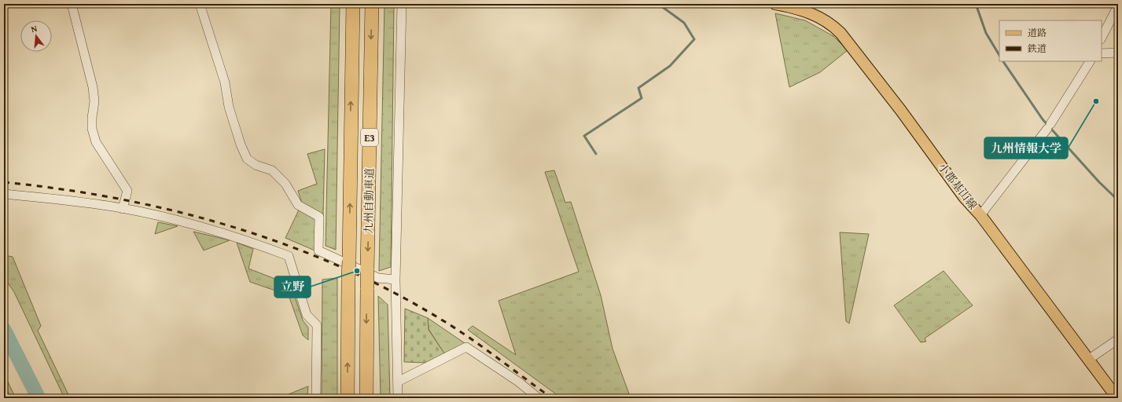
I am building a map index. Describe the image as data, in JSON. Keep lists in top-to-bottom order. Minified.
{"streets":{"highway":["E3","九州自動車道"],"main road":["小郡基山線"]},"places":["九州情報大学","立野"],"legend":["道路","鉄道"],"north":"top"}
